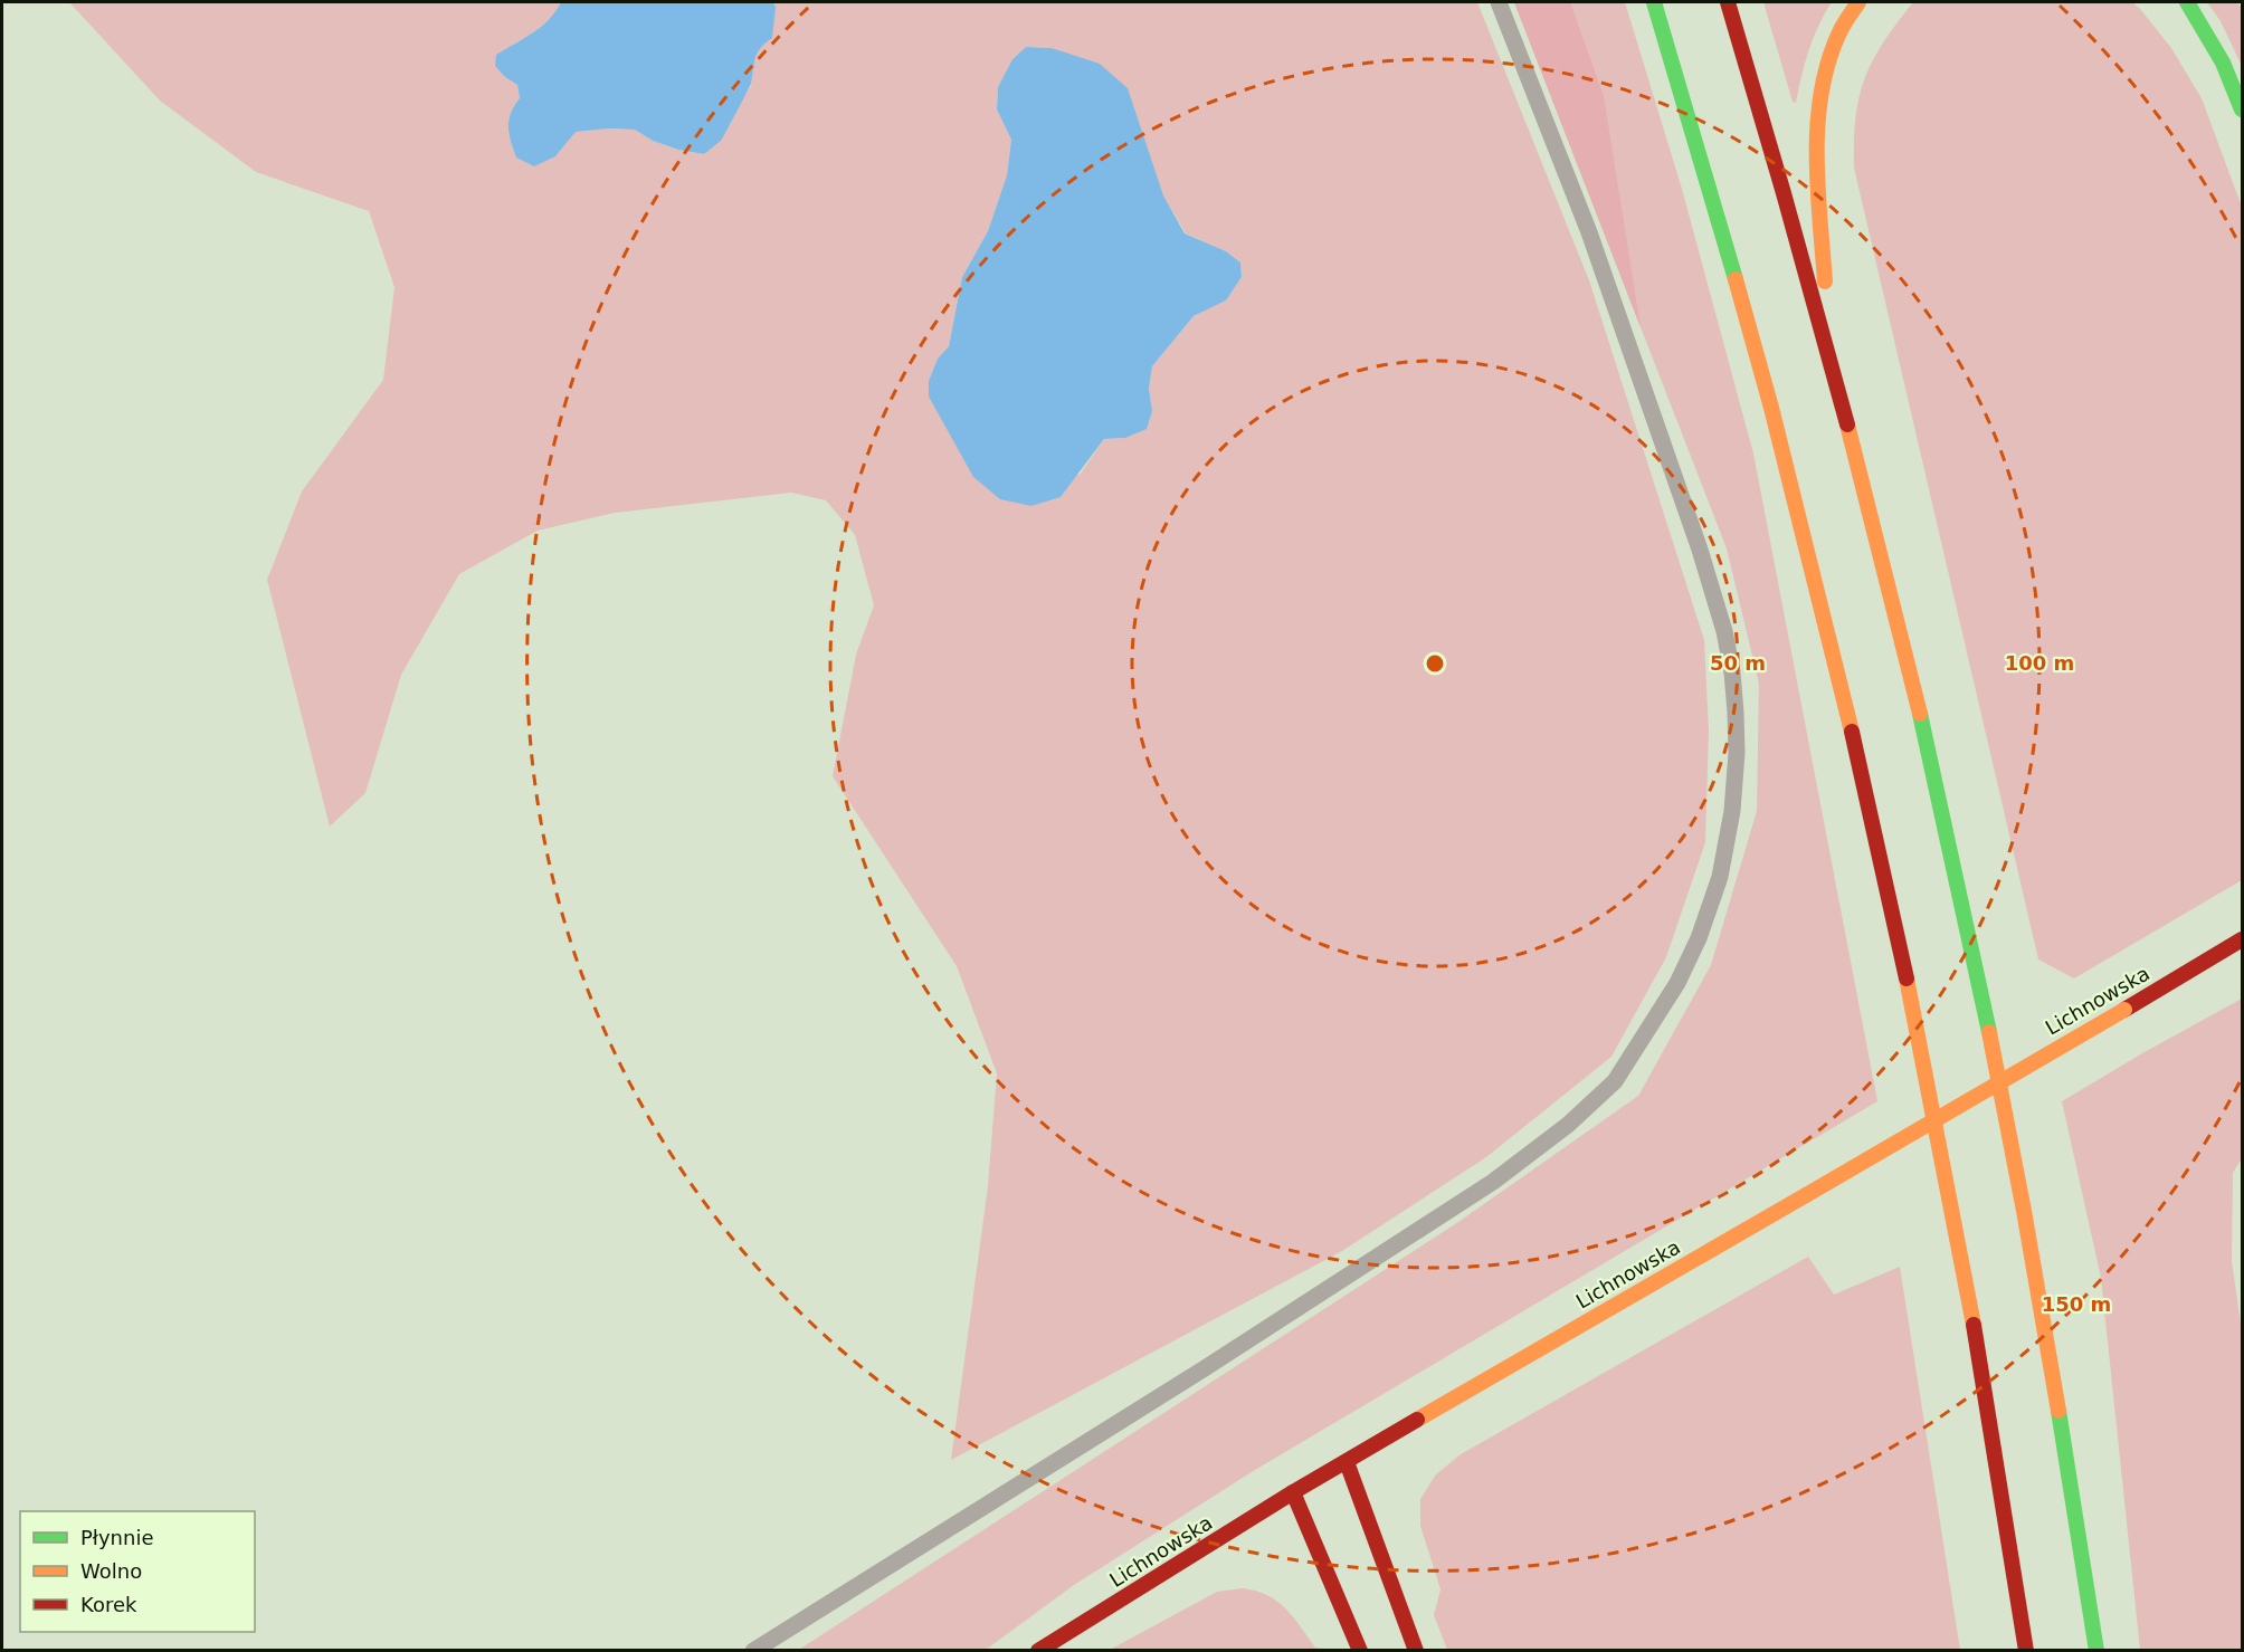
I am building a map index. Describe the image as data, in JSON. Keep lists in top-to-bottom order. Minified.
{"streets":{"main road":["Lichnowska"]},"legend":["Płynnie","Wolno","Korek"],"rings":["50 m","100 m","150 m"]}
